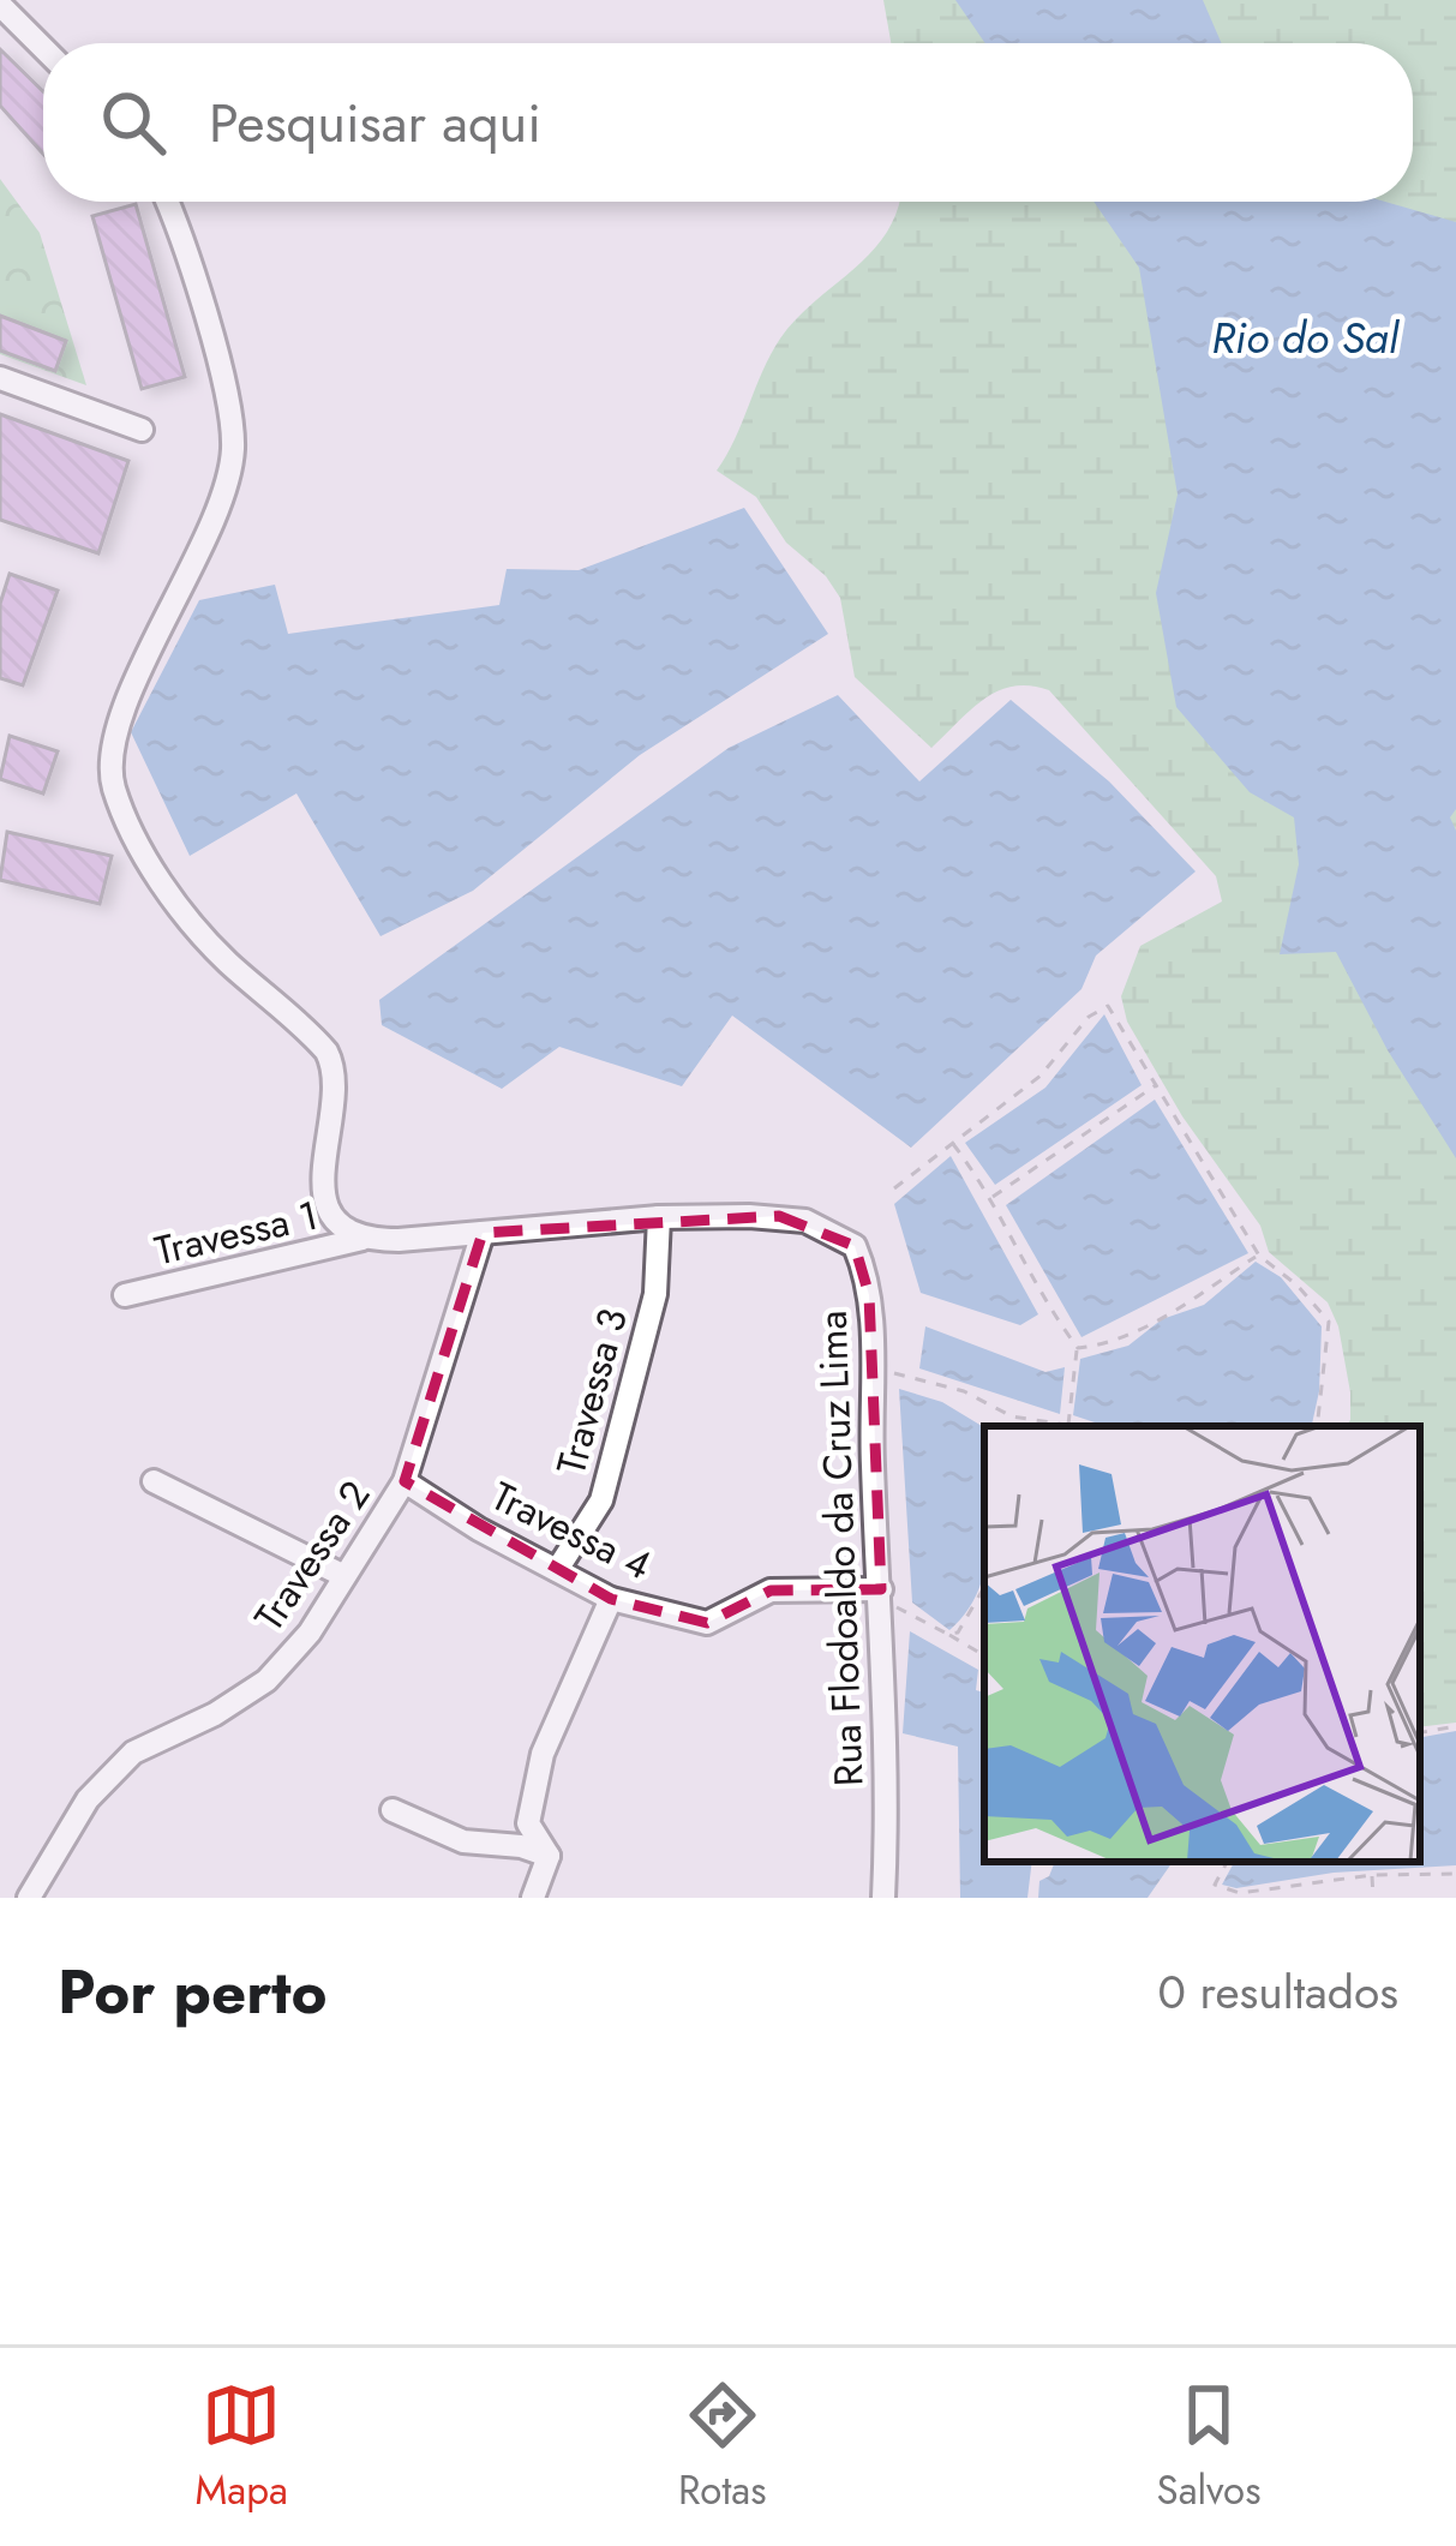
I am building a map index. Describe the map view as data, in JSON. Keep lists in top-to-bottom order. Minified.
{"streets":{"street":["Travessa 1","Travessa 3","Travessa 4","Rua Flodoaldo da Cruz Lima","Travessa 2"]},"crossings":[["Travessa 1","Rua Flodoaldo da Cruz Lima"],["Travessa 3","Travessa 4"],["Travessa 3","Rua Flodoaldo da Cruz Lima"],["Travessa 4","Rua Flodoaldo da Cruz Lima"],["Travessa 4","Travessa 2"],["Rua Flodoaldo da Cruz Lima","Travessa 2"]],"water":["Rio do Sal"],"page":{"search":"Pesquisar aqui","heading":["Por perto","0 resultados"],"nav":["Mapa","Rotas","Salvos"]}}
